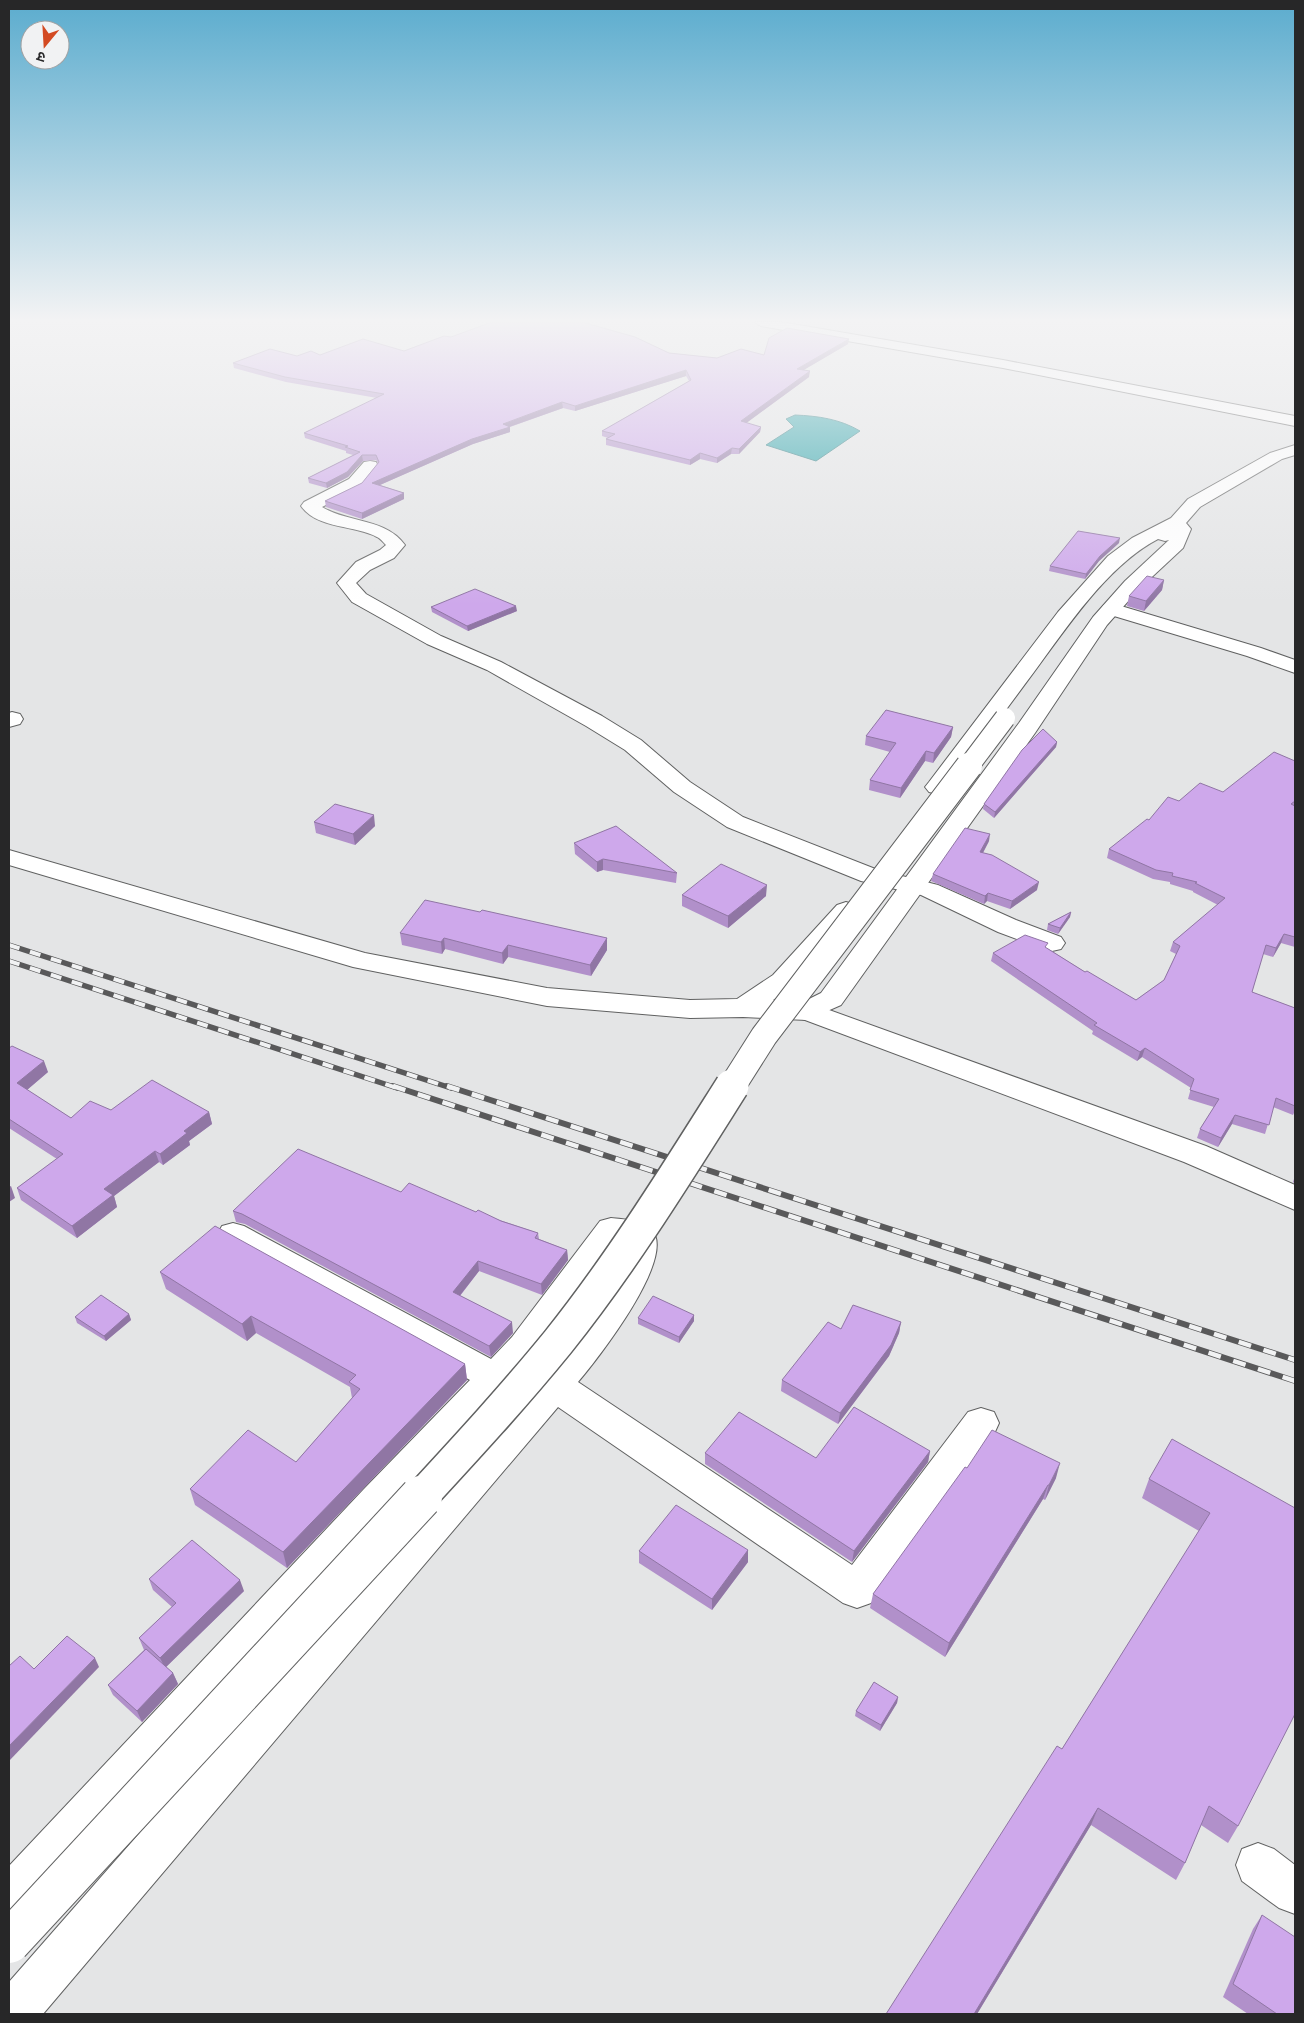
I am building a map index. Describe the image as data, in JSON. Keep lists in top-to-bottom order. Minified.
{"north":"bottom"}
